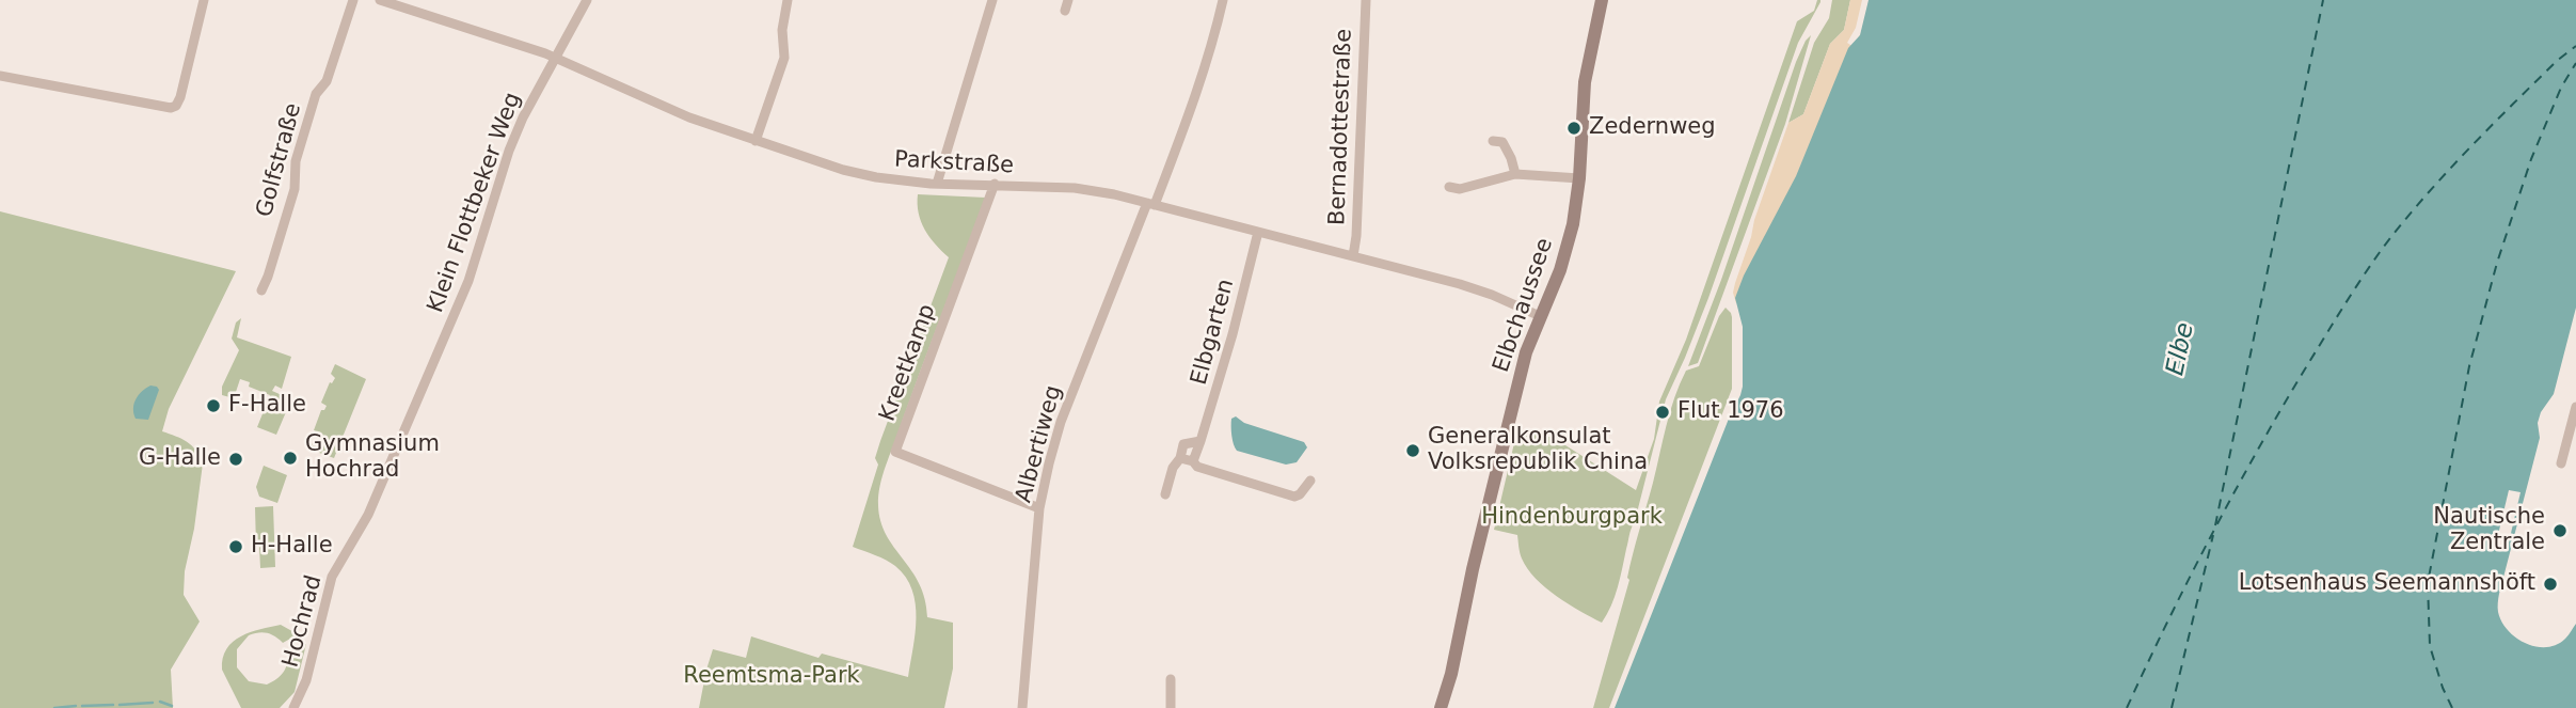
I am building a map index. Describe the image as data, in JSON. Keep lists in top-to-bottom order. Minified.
{"streets":{"main road":["Elbchaussee"],"street":["Bernadottestraße","Golfstraße","Parkstraße","Klein Flottbeker Weg","Elbgarten","Kreetkamp","Albertiweg","Hochrad"]},"crossings":[["Bernadottestraße","Parkstraße"],["Parkstraße","Klein Flottbeker Weg"],["Parkstraße","Elbchaussee"],["Parkstraße","Elbgarten"],["Parkstraße","Kreetkamp"],["Parkstraße","Albertiweg"],["Klein Flottbeker Weg","Hochrad"],["Kreetkamp","Albertiweg"]],"water":["Elbe"],"parks":["Hindenburgpark","Reemtsma-Park"],"places":["Zedernweg","F-Halle","Flut 1976","Generalkonsulat Volksrepublik China","Gymnasium Hochrad","G-Halle","Nautische Zentrale","H-Halle","Lotsenhaus Seemannshöft"]}
